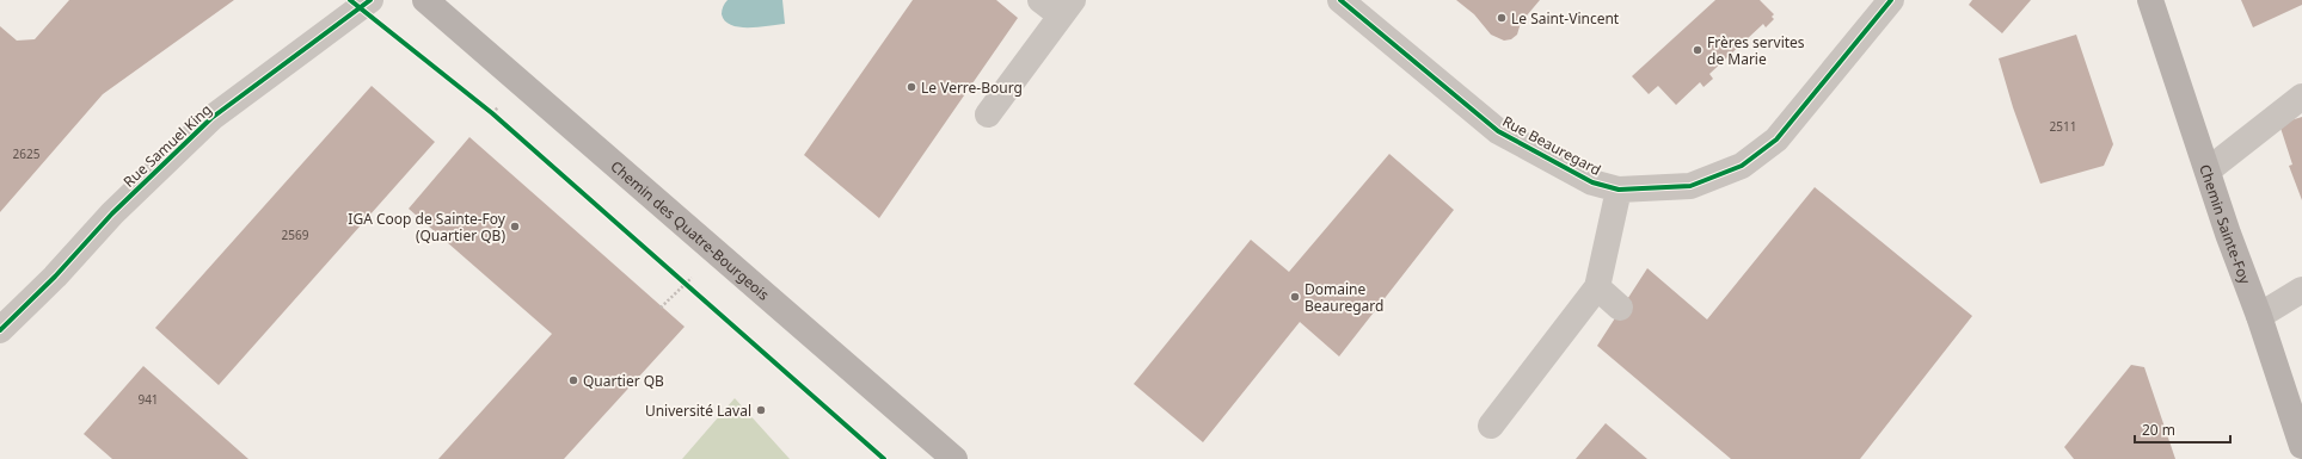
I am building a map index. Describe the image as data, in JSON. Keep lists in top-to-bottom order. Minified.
{"streets":{"main road":["Chemin Sainte-Foy","Chemin des Quatre-Bourgeois"],"street":["Rue Samuel King","Rue Beauregard"]},"places":["Le Saint-Vincent","Frères servites de Marie","Le Verre-Bourg","IGA Coop de Sainte-Foy (Quartier QB)","Domaine Beauregard","Quartier QB","Université Laval"],"house_numbers":["2511","2625","2569","941"],"scale_bar":"20 m"}
